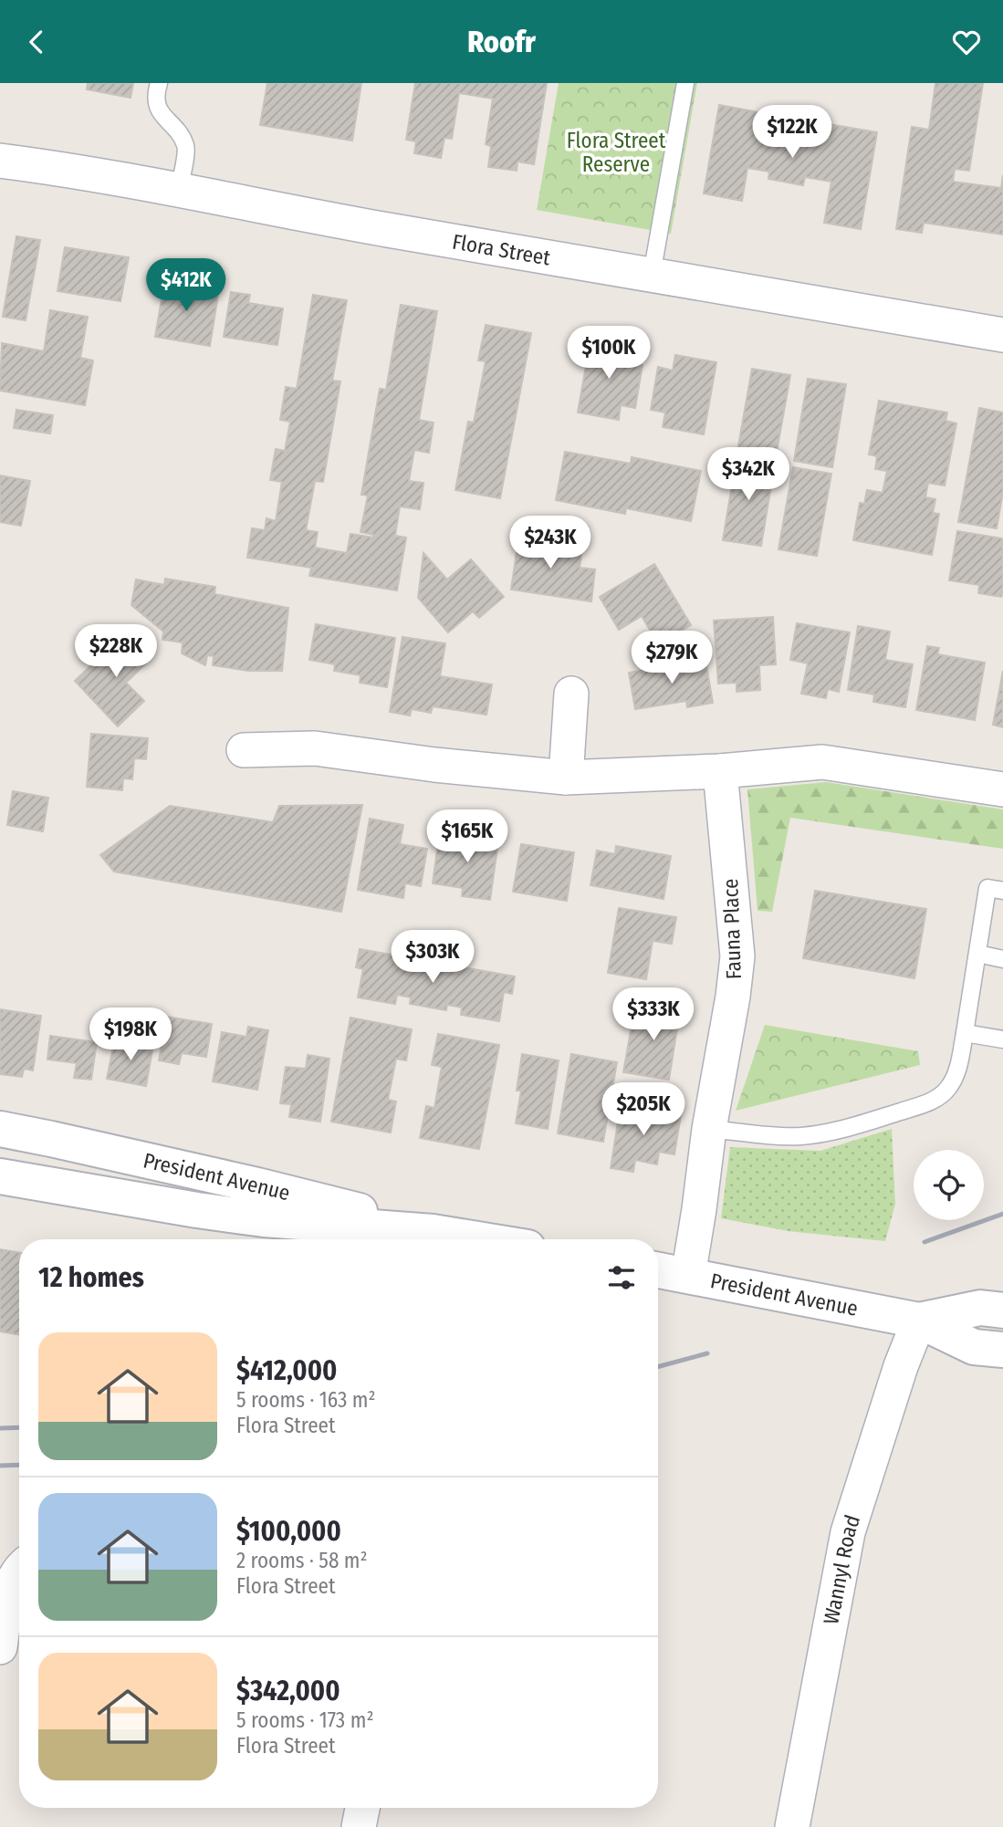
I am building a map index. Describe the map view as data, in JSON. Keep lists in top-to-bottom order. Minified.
{"streets":{"main road":["President Avenue"],"street":["Flora Street","Fauna Place","Wannyl Road"]},"crossings":[["Fauna Place","President Avenue"],["President Avenue","Wannyl Road"]],"parks":["Flora Street Reserve"],"page":{"header":"Roofr","price":["$122K","$412K","$100K","$342K","$243K","$228K","$279K","$165K","$303K","$333K","$198K","$205K"],"heading":"12 homes","list":[{"name":"$412,000","note":"5 rooms · 163 m² · Flora Street"},{"name":"$100,000","note":"2 rooms · 58 m² · Flora Street"},{"name":"$342,000","note":"5 rooms · 173 m² · Flora Street"}]}}
